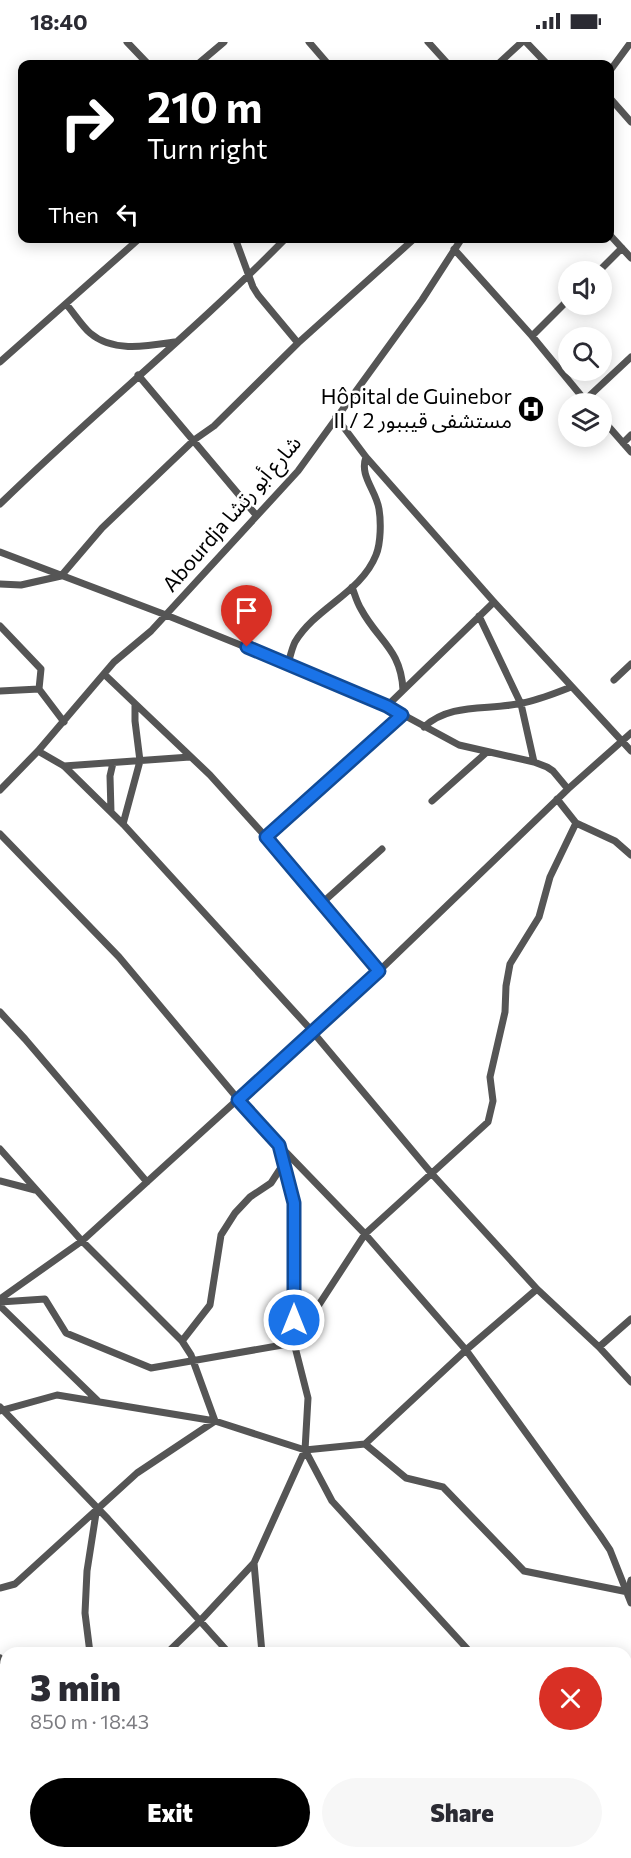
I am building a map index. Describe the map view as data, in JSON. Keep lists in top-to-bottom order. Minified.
{"streets":{"street":["Abourdja شارع أبو رتشا"]},"places":{"hospital":["Hôpital de Guinebor II / مستشفى قيببور 2"]},"page":{"status":"18:40","turn":["210 m","Turn right"],"then":"Then","heading":["3 min","850 m · 18:43"],"buttons":["Exit","Share"]}}
